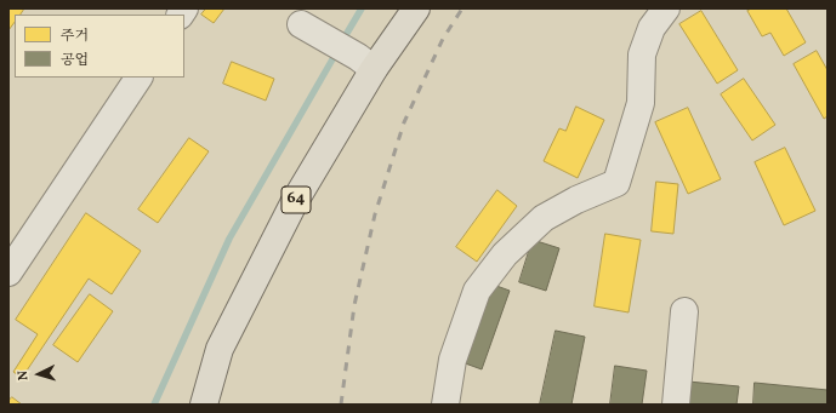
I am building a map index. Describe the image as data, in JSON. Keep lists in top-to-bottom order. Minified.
{"streets":{"main road":["64"]},"legend":["주거","공업"],"north":"left"}
